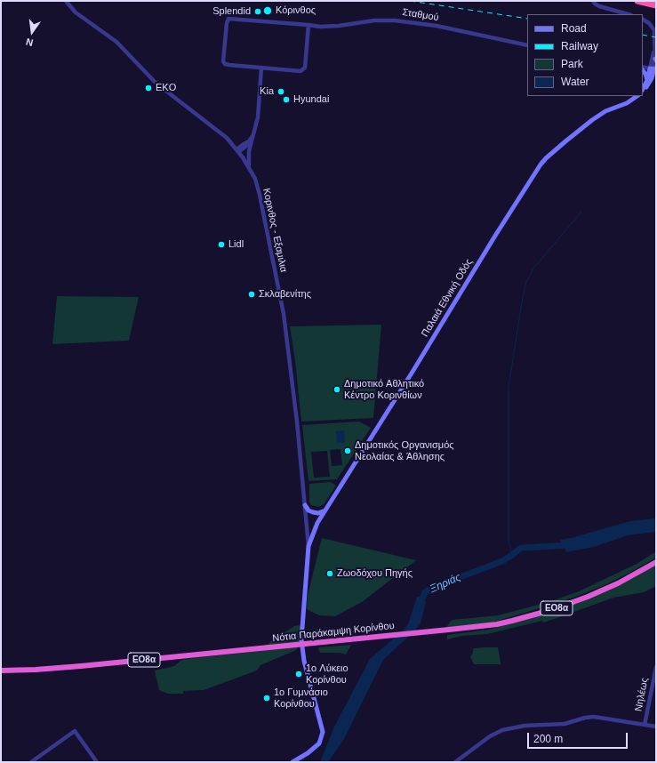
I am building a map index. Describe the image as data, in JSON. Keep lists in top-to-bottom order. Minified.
{"streets":{"highway":["ΕΟ8α","Νότια Παράκαμψη Κορίνθου"],"main road":["Παλαιά Εθνική Οδός"],"street":["Σταθμού","Κορινθος - Εξαμιλια","Νηλέως"]},"crossings":[["Κορινθος - Εξαμιλια","Παλαιά Εθνική Οδός"]],"water":["Ξηριάς"],"places":["Κόρινθος","Splendid","EKO","Kia","Hyundai","Lidl","Σκλαβενίτης","Δημοτικό Αθλητικό Κέντρο Κορινθίων","Δημοτικός Οργανισμός Νεολαίας & Άθλησης","Ζωοδόχου Πηγής","1ο Λύκειο Κορίνθου","1ο Γυμνάσιο Κορίνθου"],"legend":["Road","Railway","Park","Water"],"scale_bar":"200 m","north":"bottom"}
